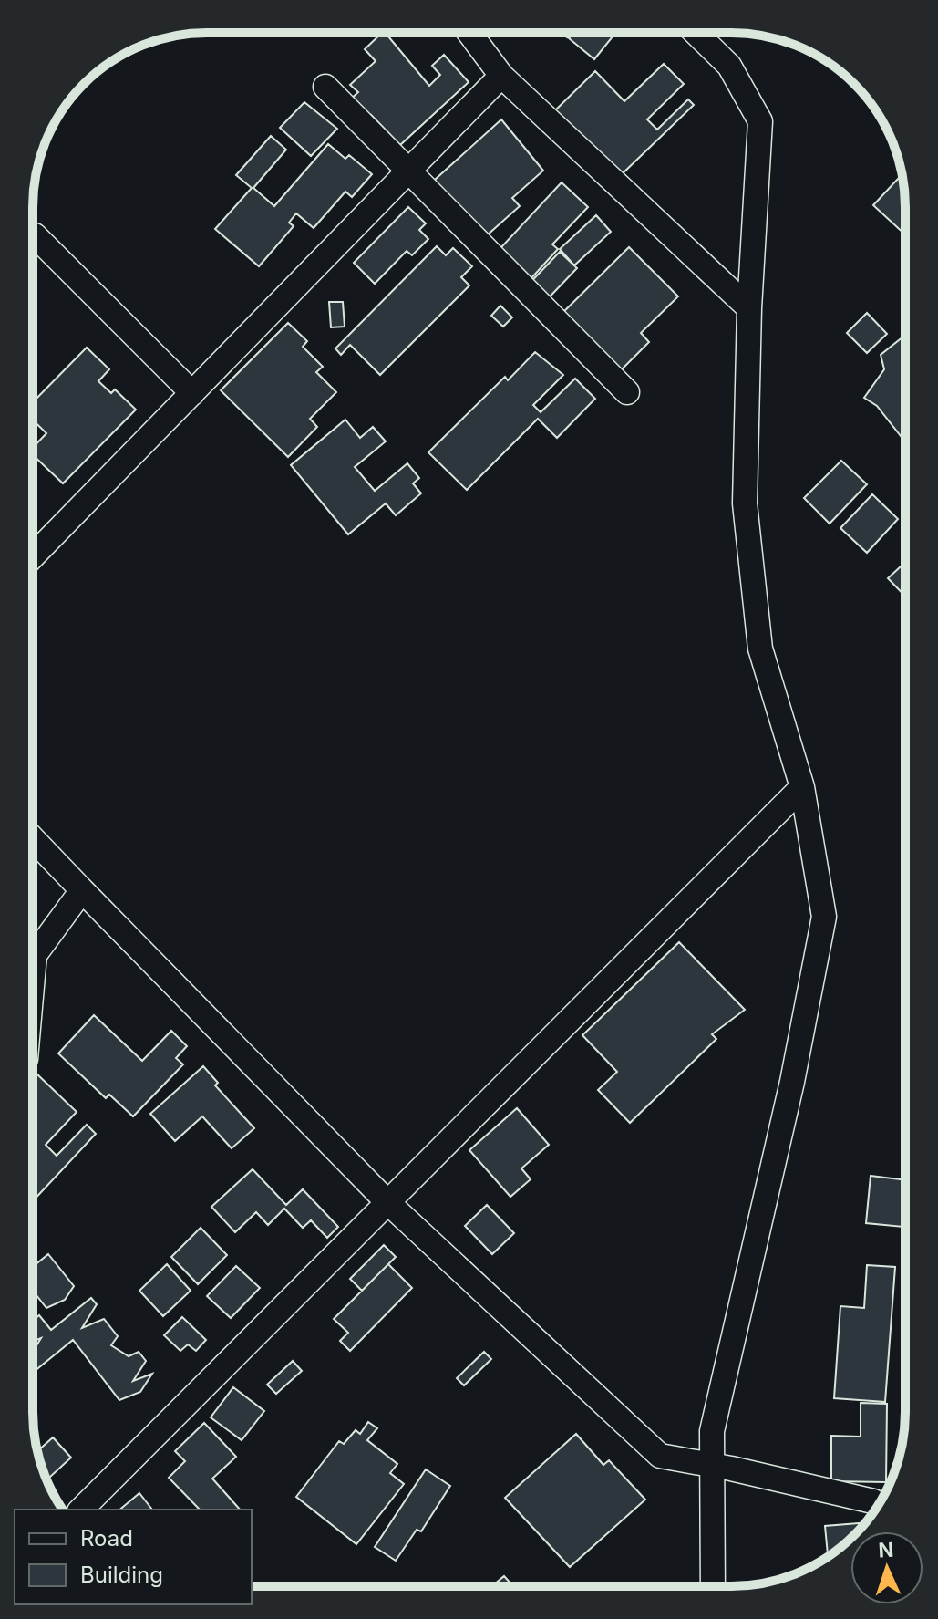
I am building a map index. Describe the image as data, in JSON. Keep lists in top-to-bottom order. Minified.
{"legend":["Road","Building"],"north":"top"}
